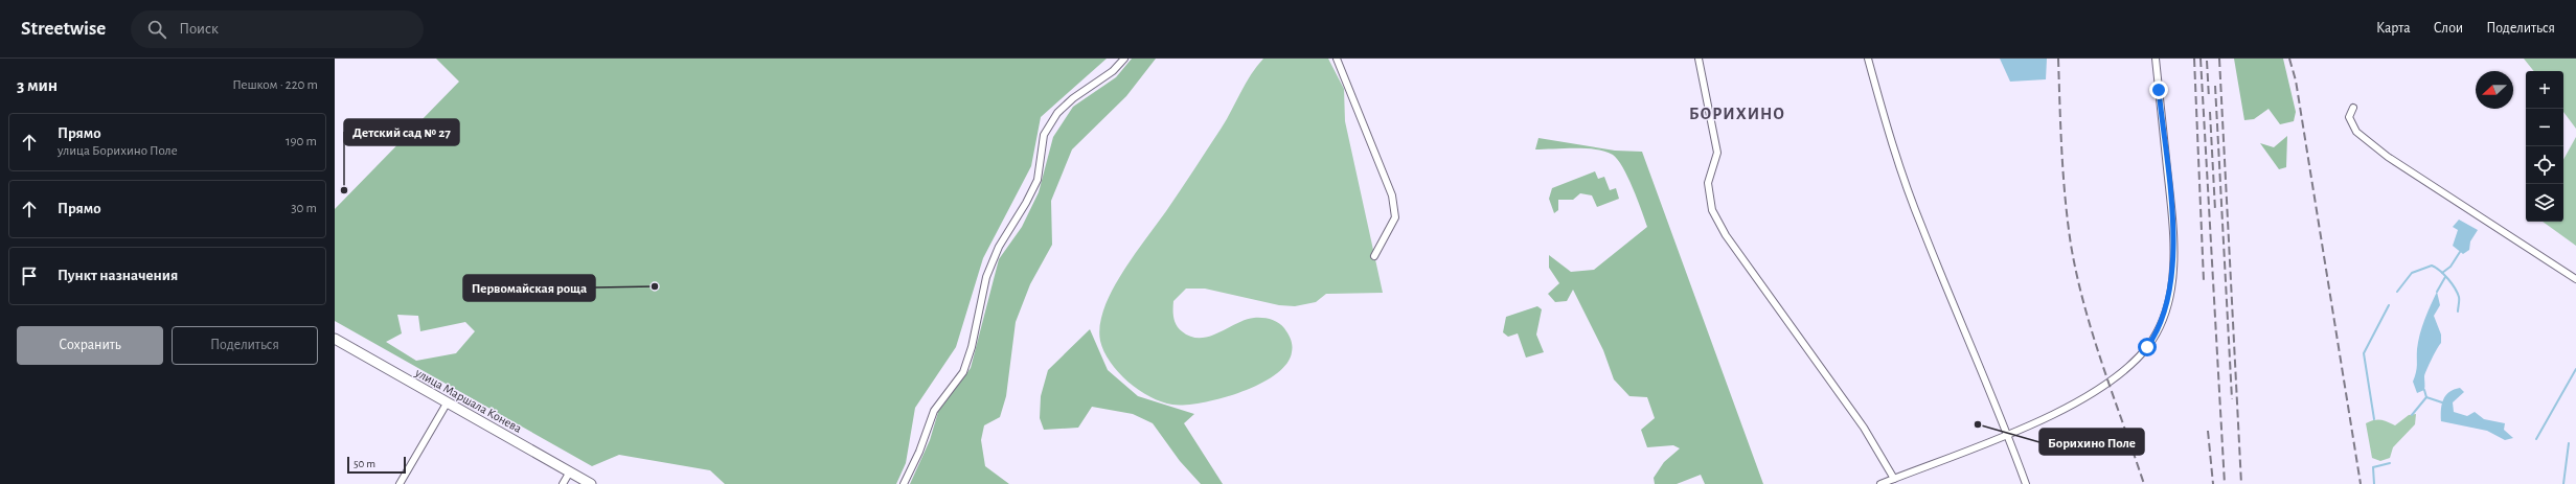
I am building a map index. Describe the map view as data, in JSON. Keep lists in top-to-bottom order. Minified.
{"streets":{"main road":["улица Маршала Конева"]},"districts":["БОРИХИНО"],"places":["Детский сад № 27","Первомайская роща","Борихино Поле"],"scale_bar":"50 m","north":"left","page":{"header":"Streetwise","search":"Поиск","nav":["Карта","Слои","Поделиться"],"heading":["3 мин","Пешком · 220 m"],"map_buttons":["+","−"],"list":[["Прямо","улица Борихино Поле","190 m"],["Прямо","30 m"],"Пункт назначения"],"buttons":["Сохранить","Поделиться"],"scale":"50 m"}}
